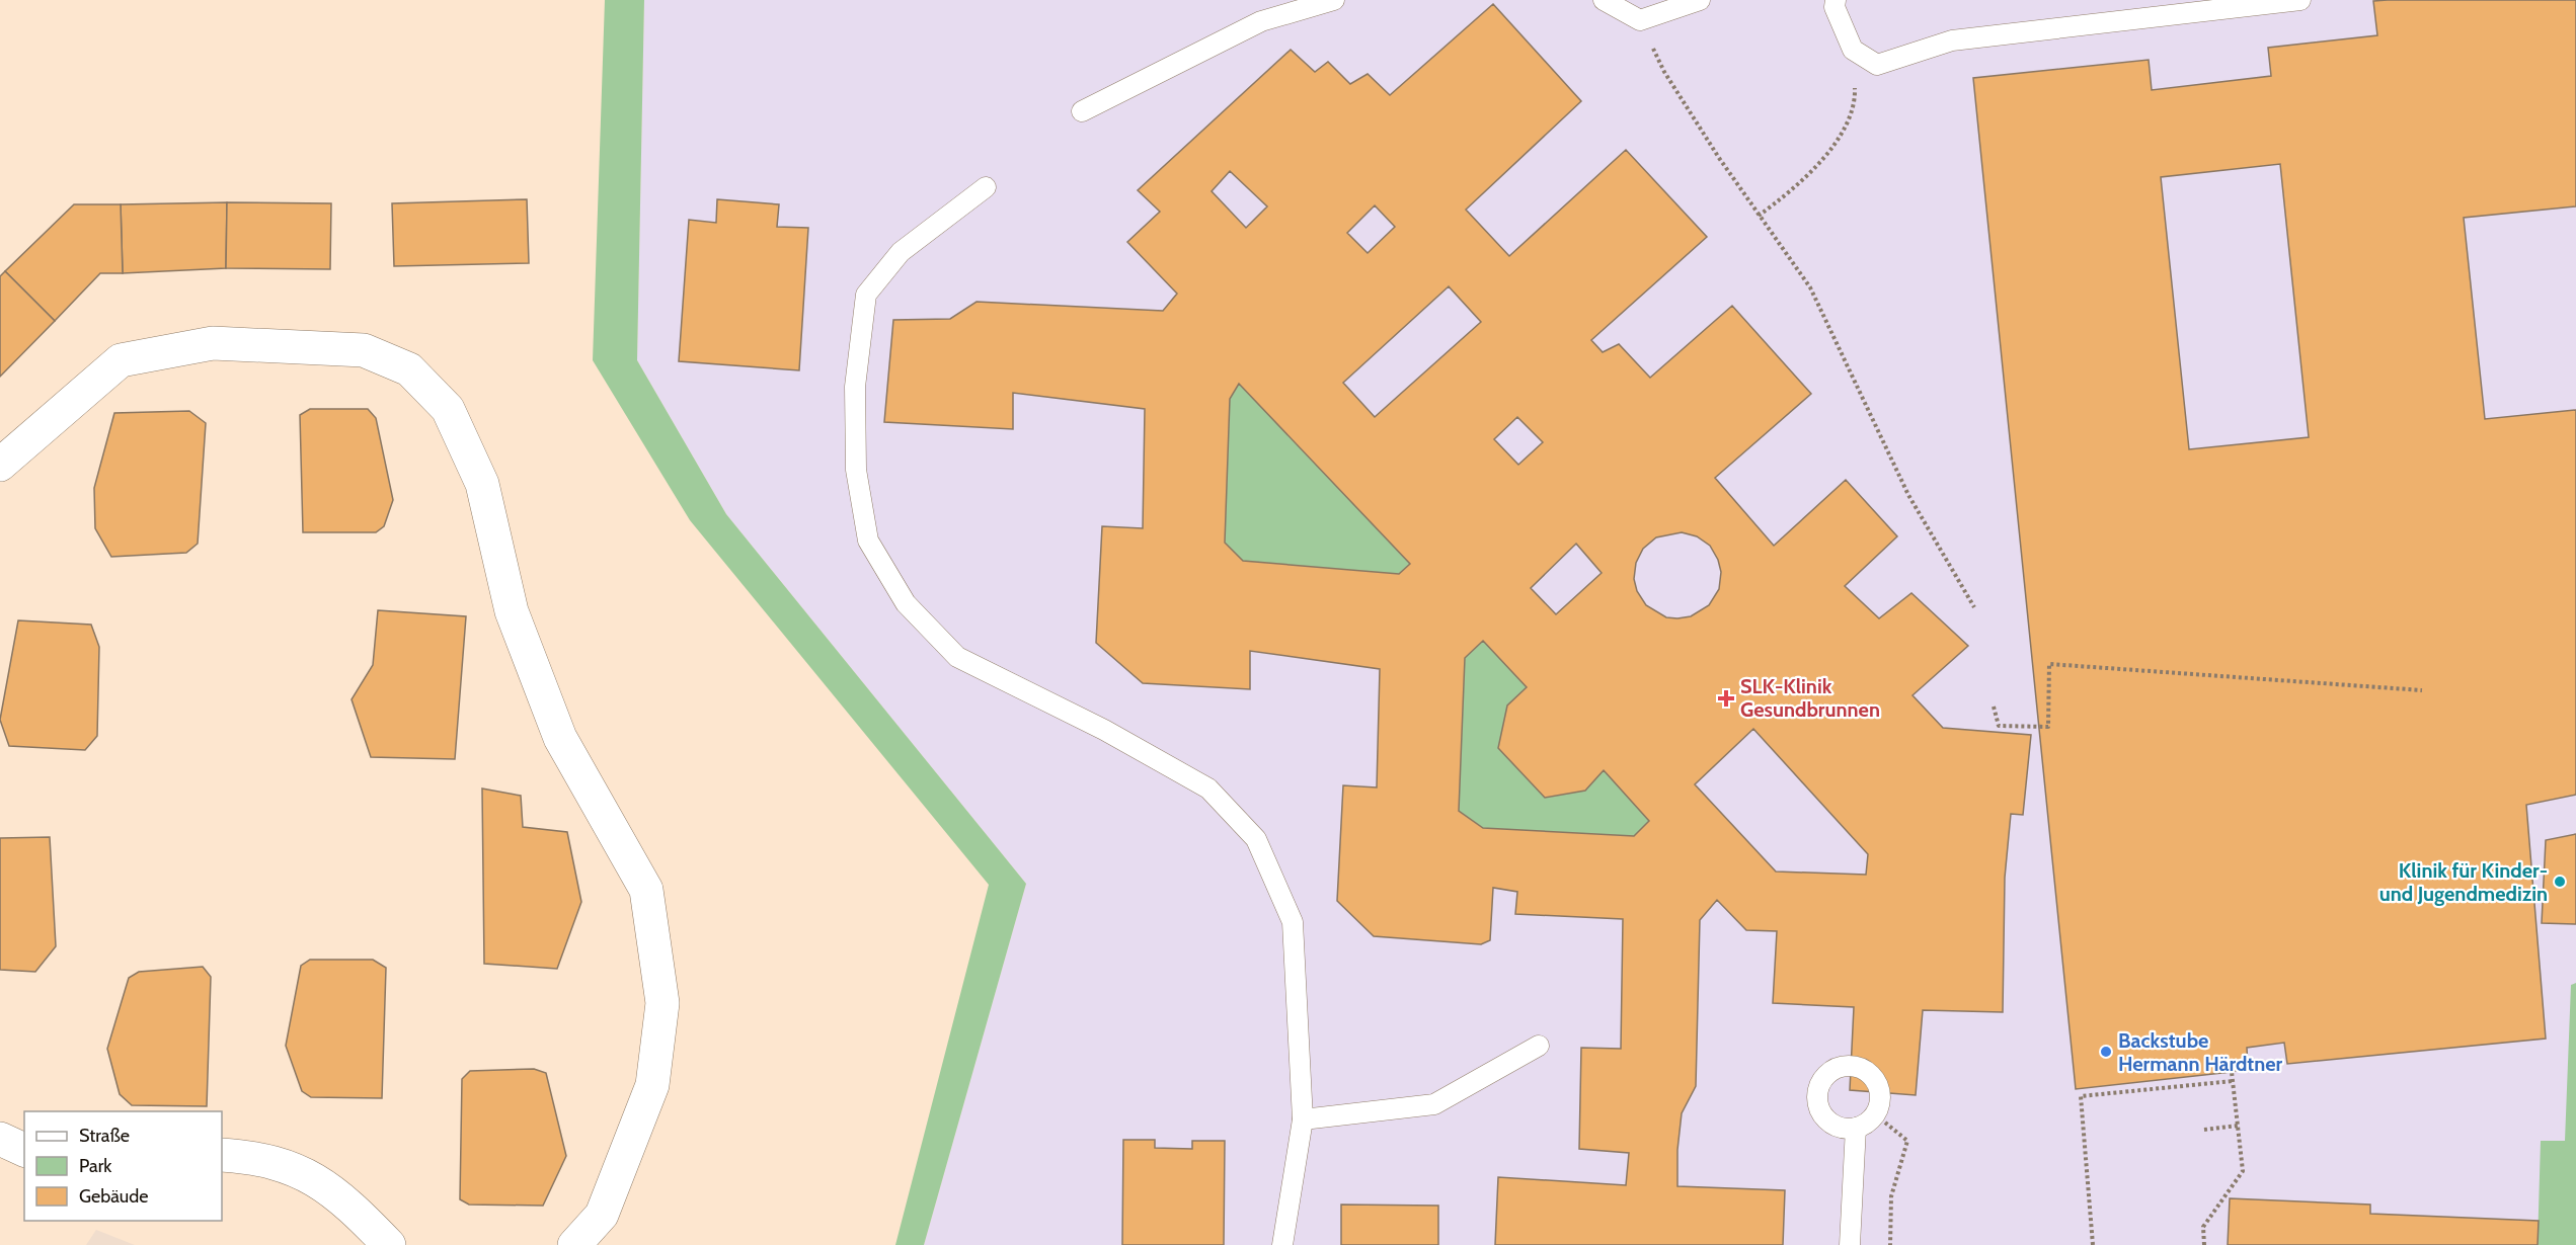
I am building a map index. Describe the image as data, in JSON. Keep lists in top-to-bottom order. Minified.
{"places":{"health":["SLK-Klinik Gesundbrunnen"],"other":["Klinik für Kinder- und Jugendmedizin","Backstube Hermann Härdtner"]},"legend":["Straße","Park","Gebäude"]}
